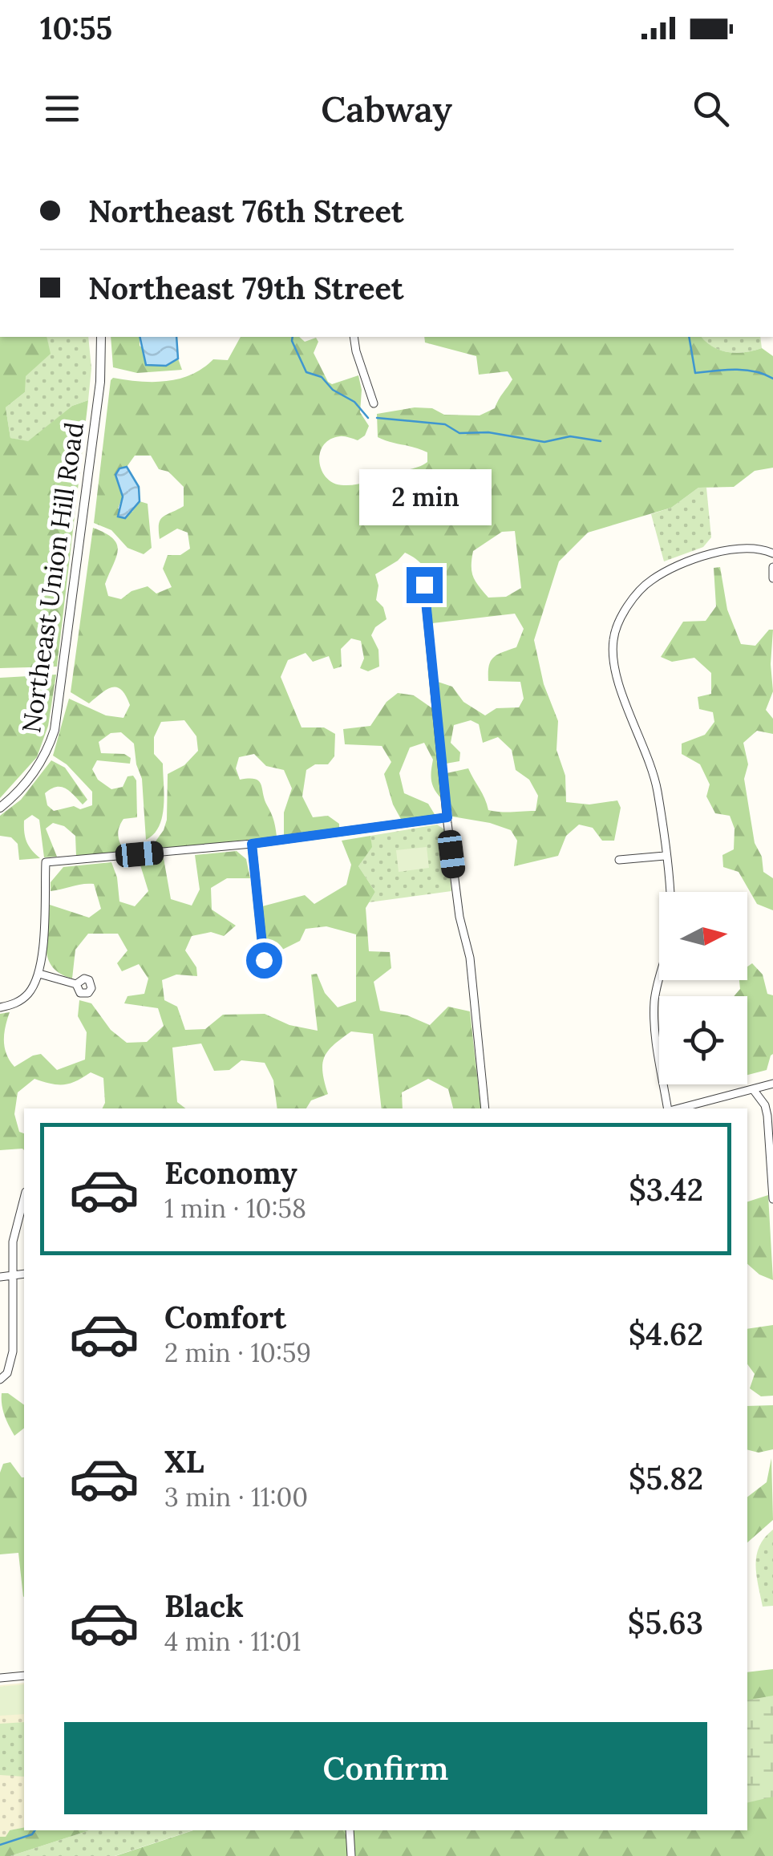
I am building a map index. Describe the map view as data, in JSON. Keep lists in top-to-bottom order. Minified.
{"streets":{"street":["Northeast Union Hill Road"]},"north":"right","page":{"status":"10:55","header":"Cabway","banner":["Northeast 76th Street","Northeast 79th Street"],"bubble":"2 min","list":[{"name":"Economy","note":"1 min · 10:58","value":"$3.42"},{"name":"Comfort","note":"2 min · 10:59","value":"$4.62"},{"name":"XL","note":"3 min · 11:00","value":"$5.82"},{"name":"Black","note":"4 min · 11:01","value":"$5.63"}],"buttons":"Confirm"}}
